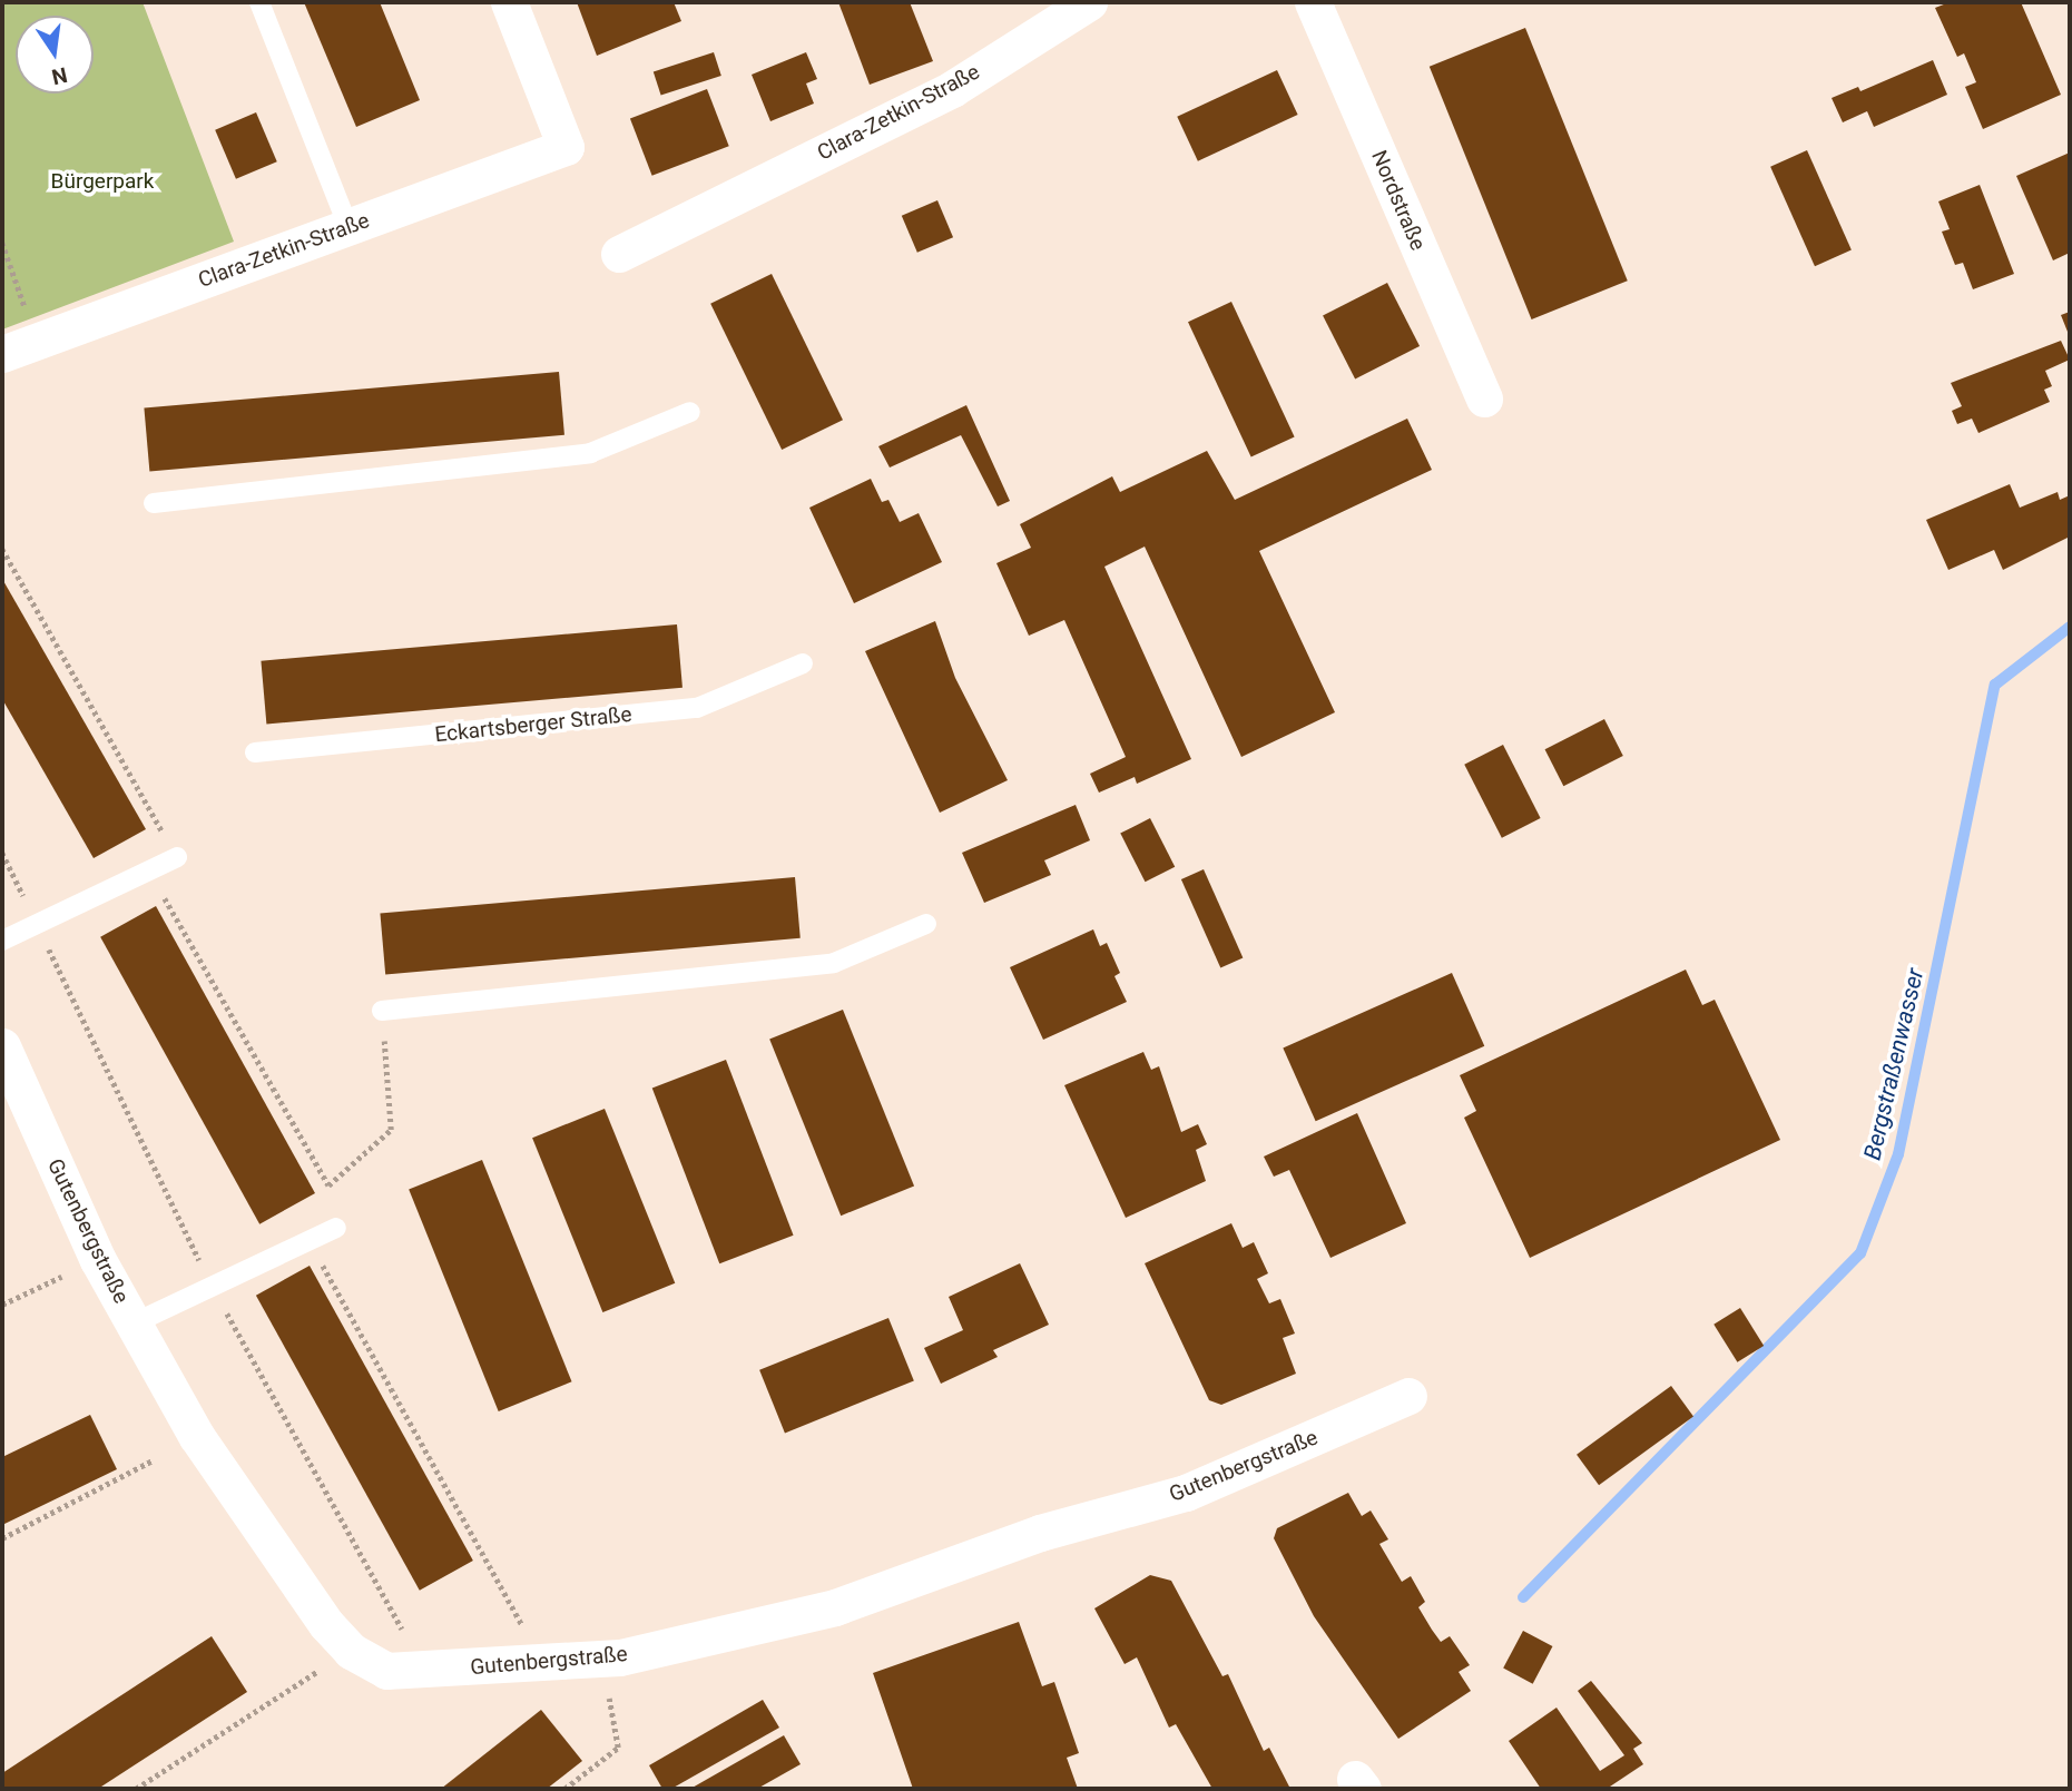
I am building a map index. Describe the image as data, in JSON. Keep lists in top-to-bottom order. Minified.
{"streets":{"street":["Clara-Zetkin-Straße","Nordstraße","Gutenbergstraße"],"lane":["Eckartsberger Straße"]},"water":["Bergstraßenwasser"],"parks":["Bürgerpark"],"north":"bottom"}
